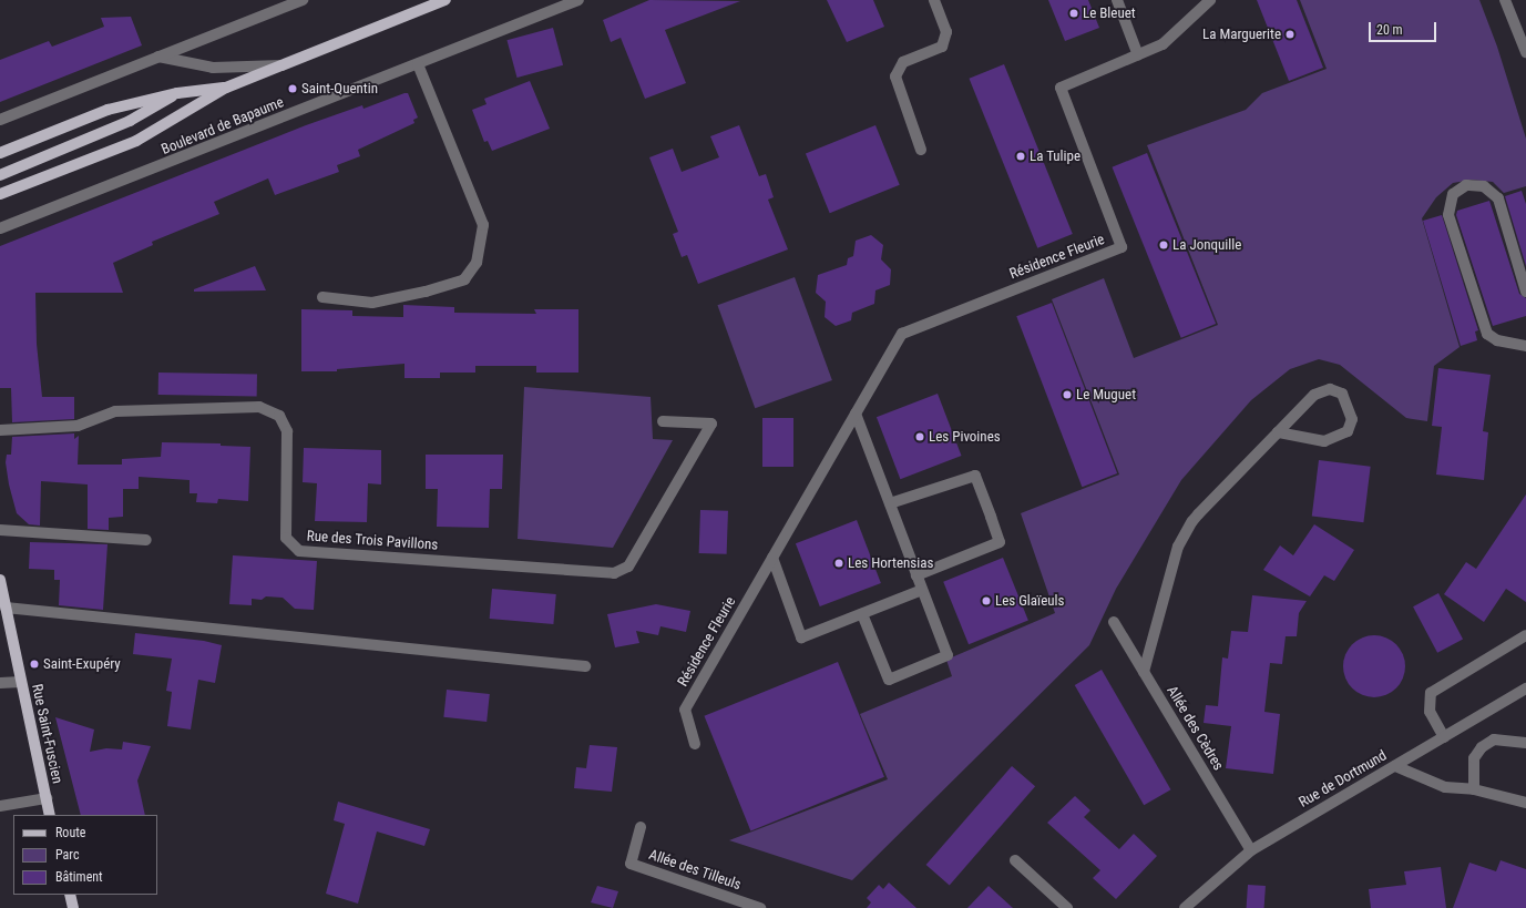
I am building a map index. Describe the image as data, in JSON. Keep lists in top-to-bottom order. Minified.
{"streets":{"main road":["Boulevard de Bapaume","Rue Saint-Fuscien"],"street":["Résidence Fleurie","Rue des Trois Pavillons","Allée des Cèdres","Rue de Dortmund","Allée des Tilleuls"]},"crossings":[["Allée des Cèdres","Rue de Dortmund"]],"places":["Le Bleuet","La Marguerite","Saint-Quentin","La Tulipe","La Jonquille","Le Muguet","Les Pivoines","Les Hortensias","Les Glaïeuls","Saint-Exupéry"],"legend":["Route","Parc","Bâtiment"],"scale_bar":"20 m"}
